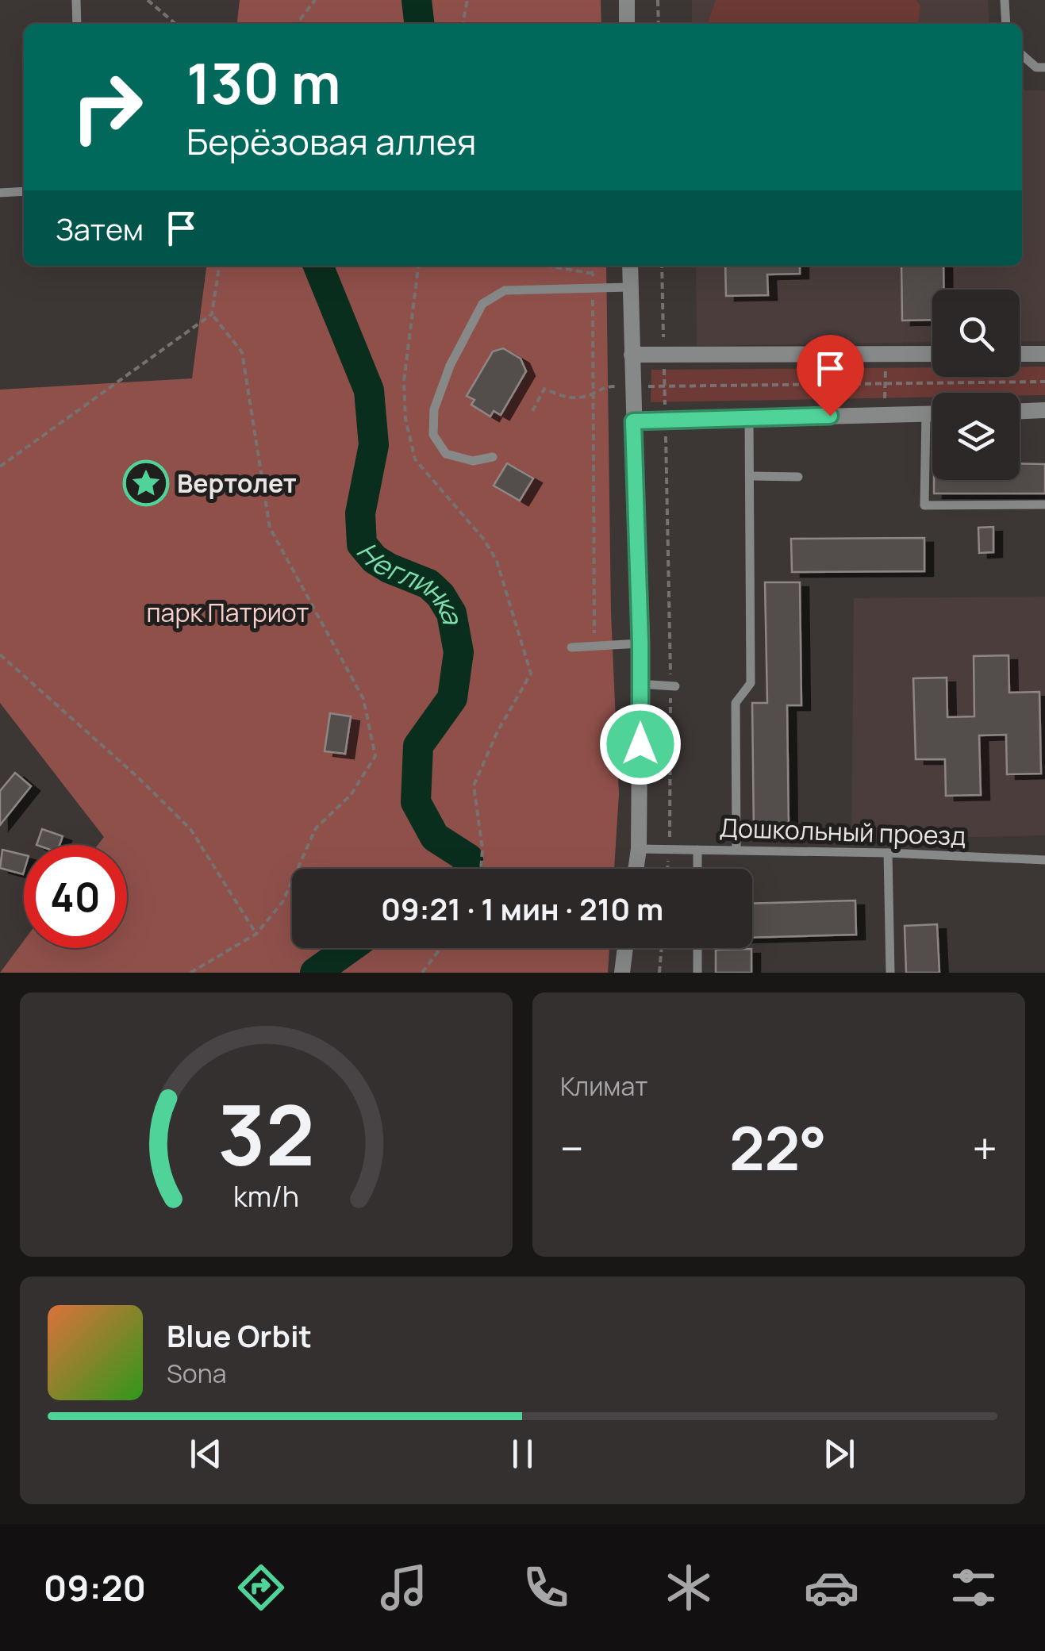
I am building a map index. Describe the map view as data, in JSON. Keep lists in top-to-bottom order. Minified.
{"streets":{"lane":["Дошкольный проезд"]},"water":["Неглинка"],"parks":["парк Патриот"],"places":{"place":["Вертолет"]},"page":{"turn":["130 m","Берёзовая аллея"],"then":"Затем","limit":"40","trip":"09:21 · 1 мин · 210 m","tile":"Климат","heat":["−","22°","+"],"song":["Blue Orbit","Sona"],"tabs":"09:20","gauge":["32","km/h"]}}
